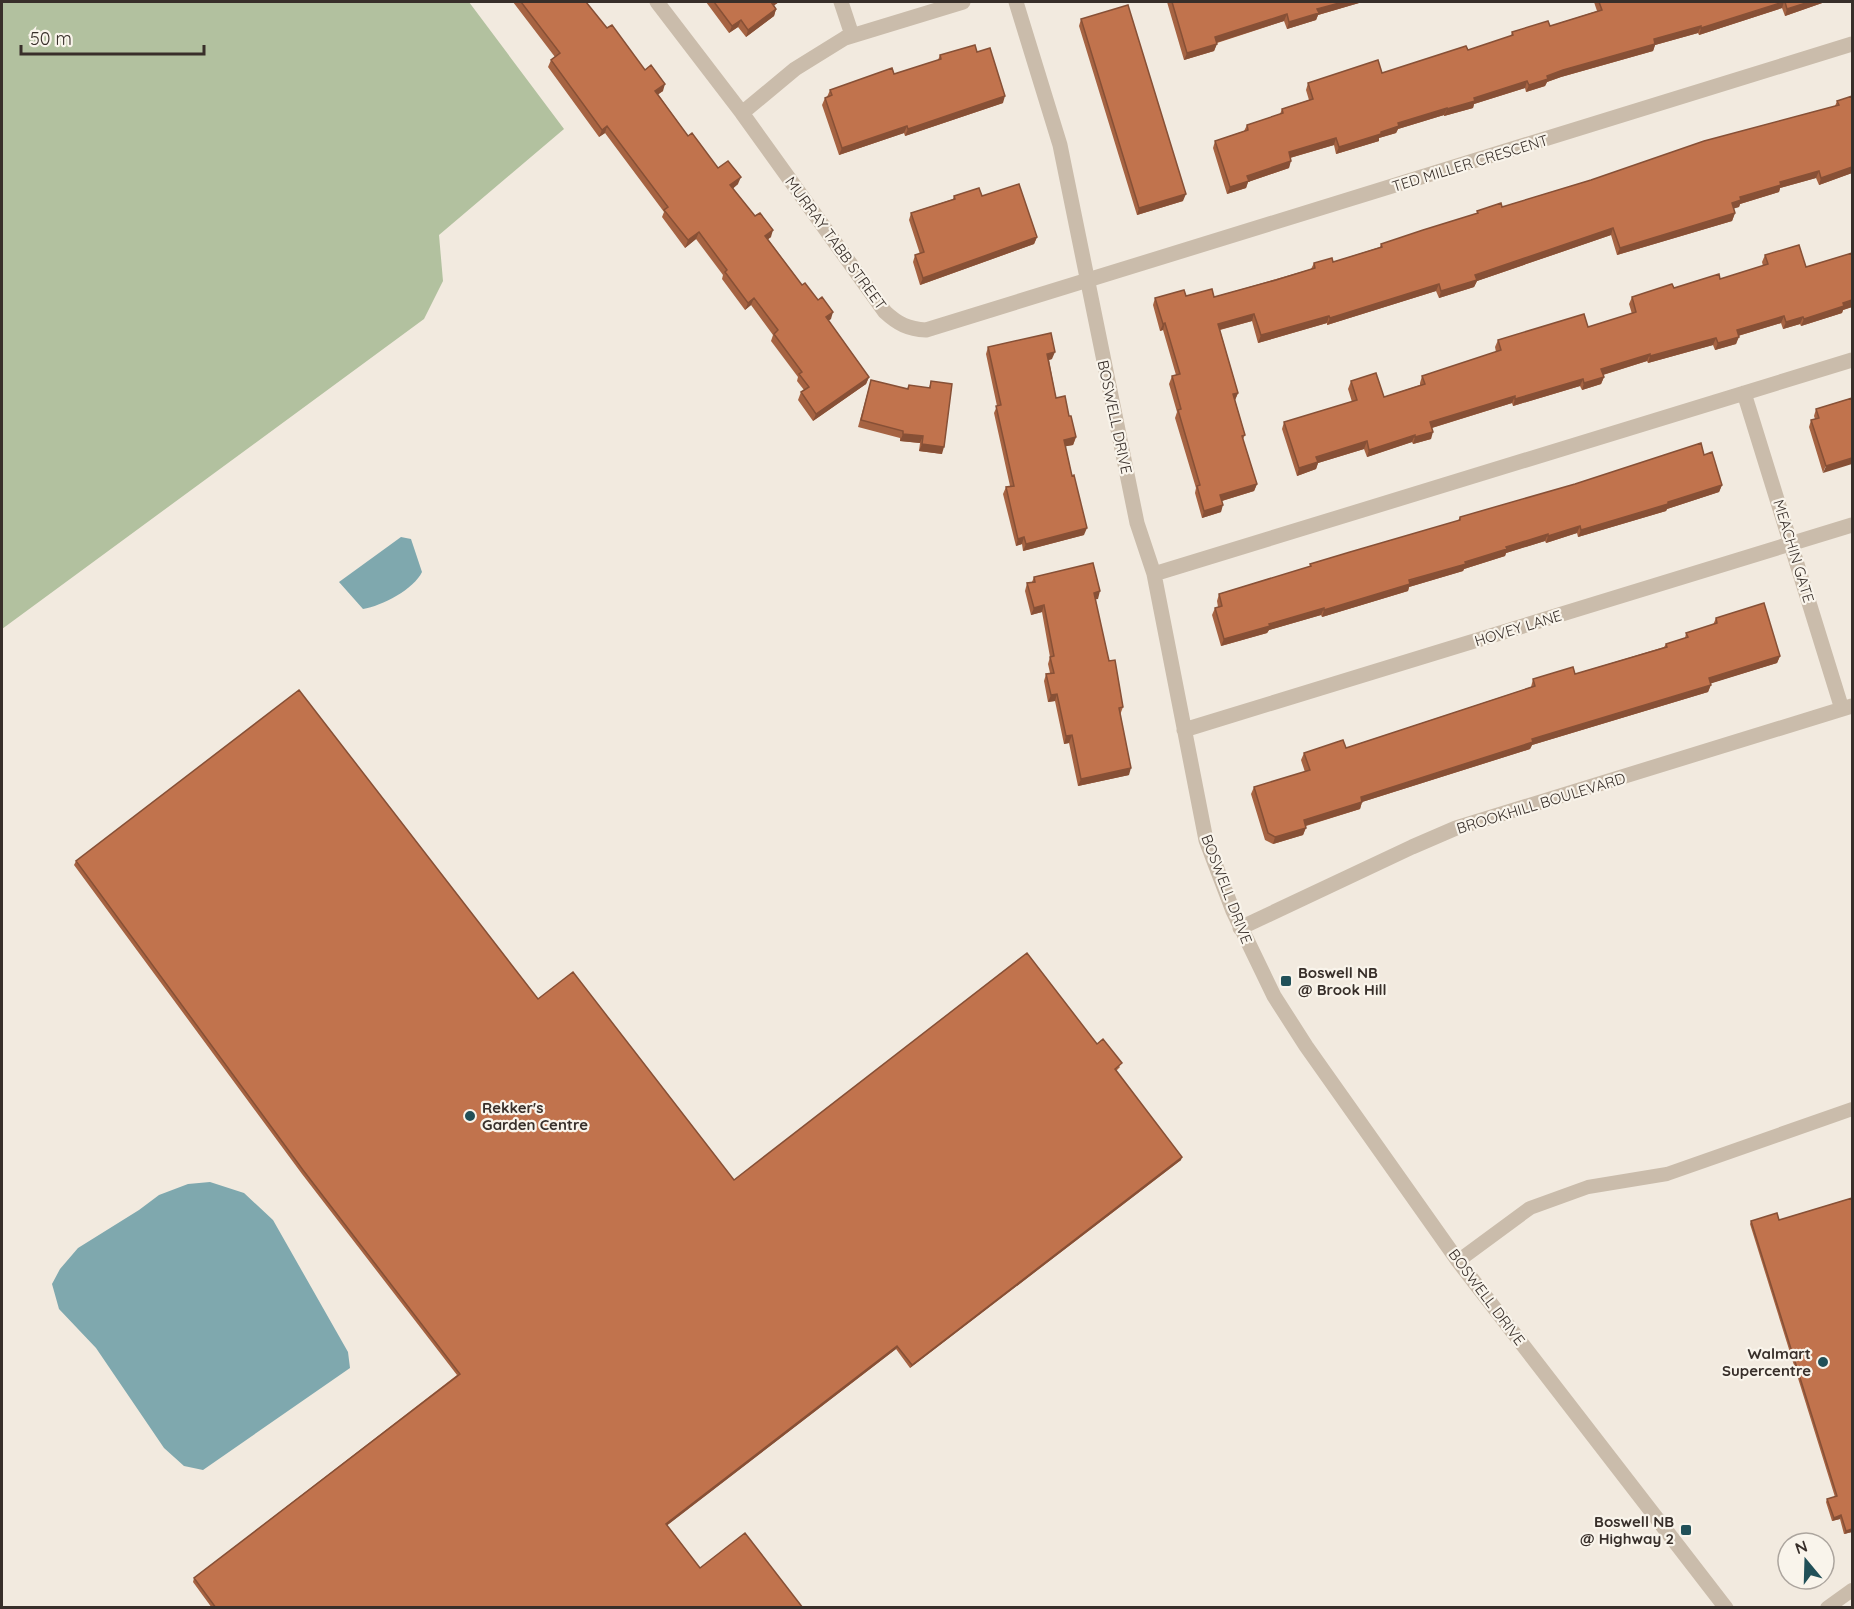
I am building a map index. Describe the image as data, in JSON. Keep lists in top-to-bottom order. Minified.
{"streets":{"street":["TED MILLER CRESCENT","MURRAY TABB STREET","BOSWELL DRIVE","MEACHIN GATE","HOVEY LANE","BROOKHILL BOULEVARD"]},"crossings":[["TED MILLER CRESCENT","MURRAY TABB STREET"],["TED MILLER CRESCENT","BOSWELL DRIVE"],["MURRAY TABB STREET","BOSWELL DRIVE"],["BOSWELL DRIVE","HOVEY LANE"],["BOSWELL DRIVE","BROOKHILL BOULEVARD"],["MEACHIN GATE","HOVEY LANE"],["MEACHIN GATE","BROOKHILL BOULEVARD"]],"places":{"transit":["Boswell NB @ Brook Hill","Boswell NB @ Highway 2"],"other":["Rekker's Garden Centre","Walmart Supercentre"]},"scale_bar":"50 m","north":"top"}
